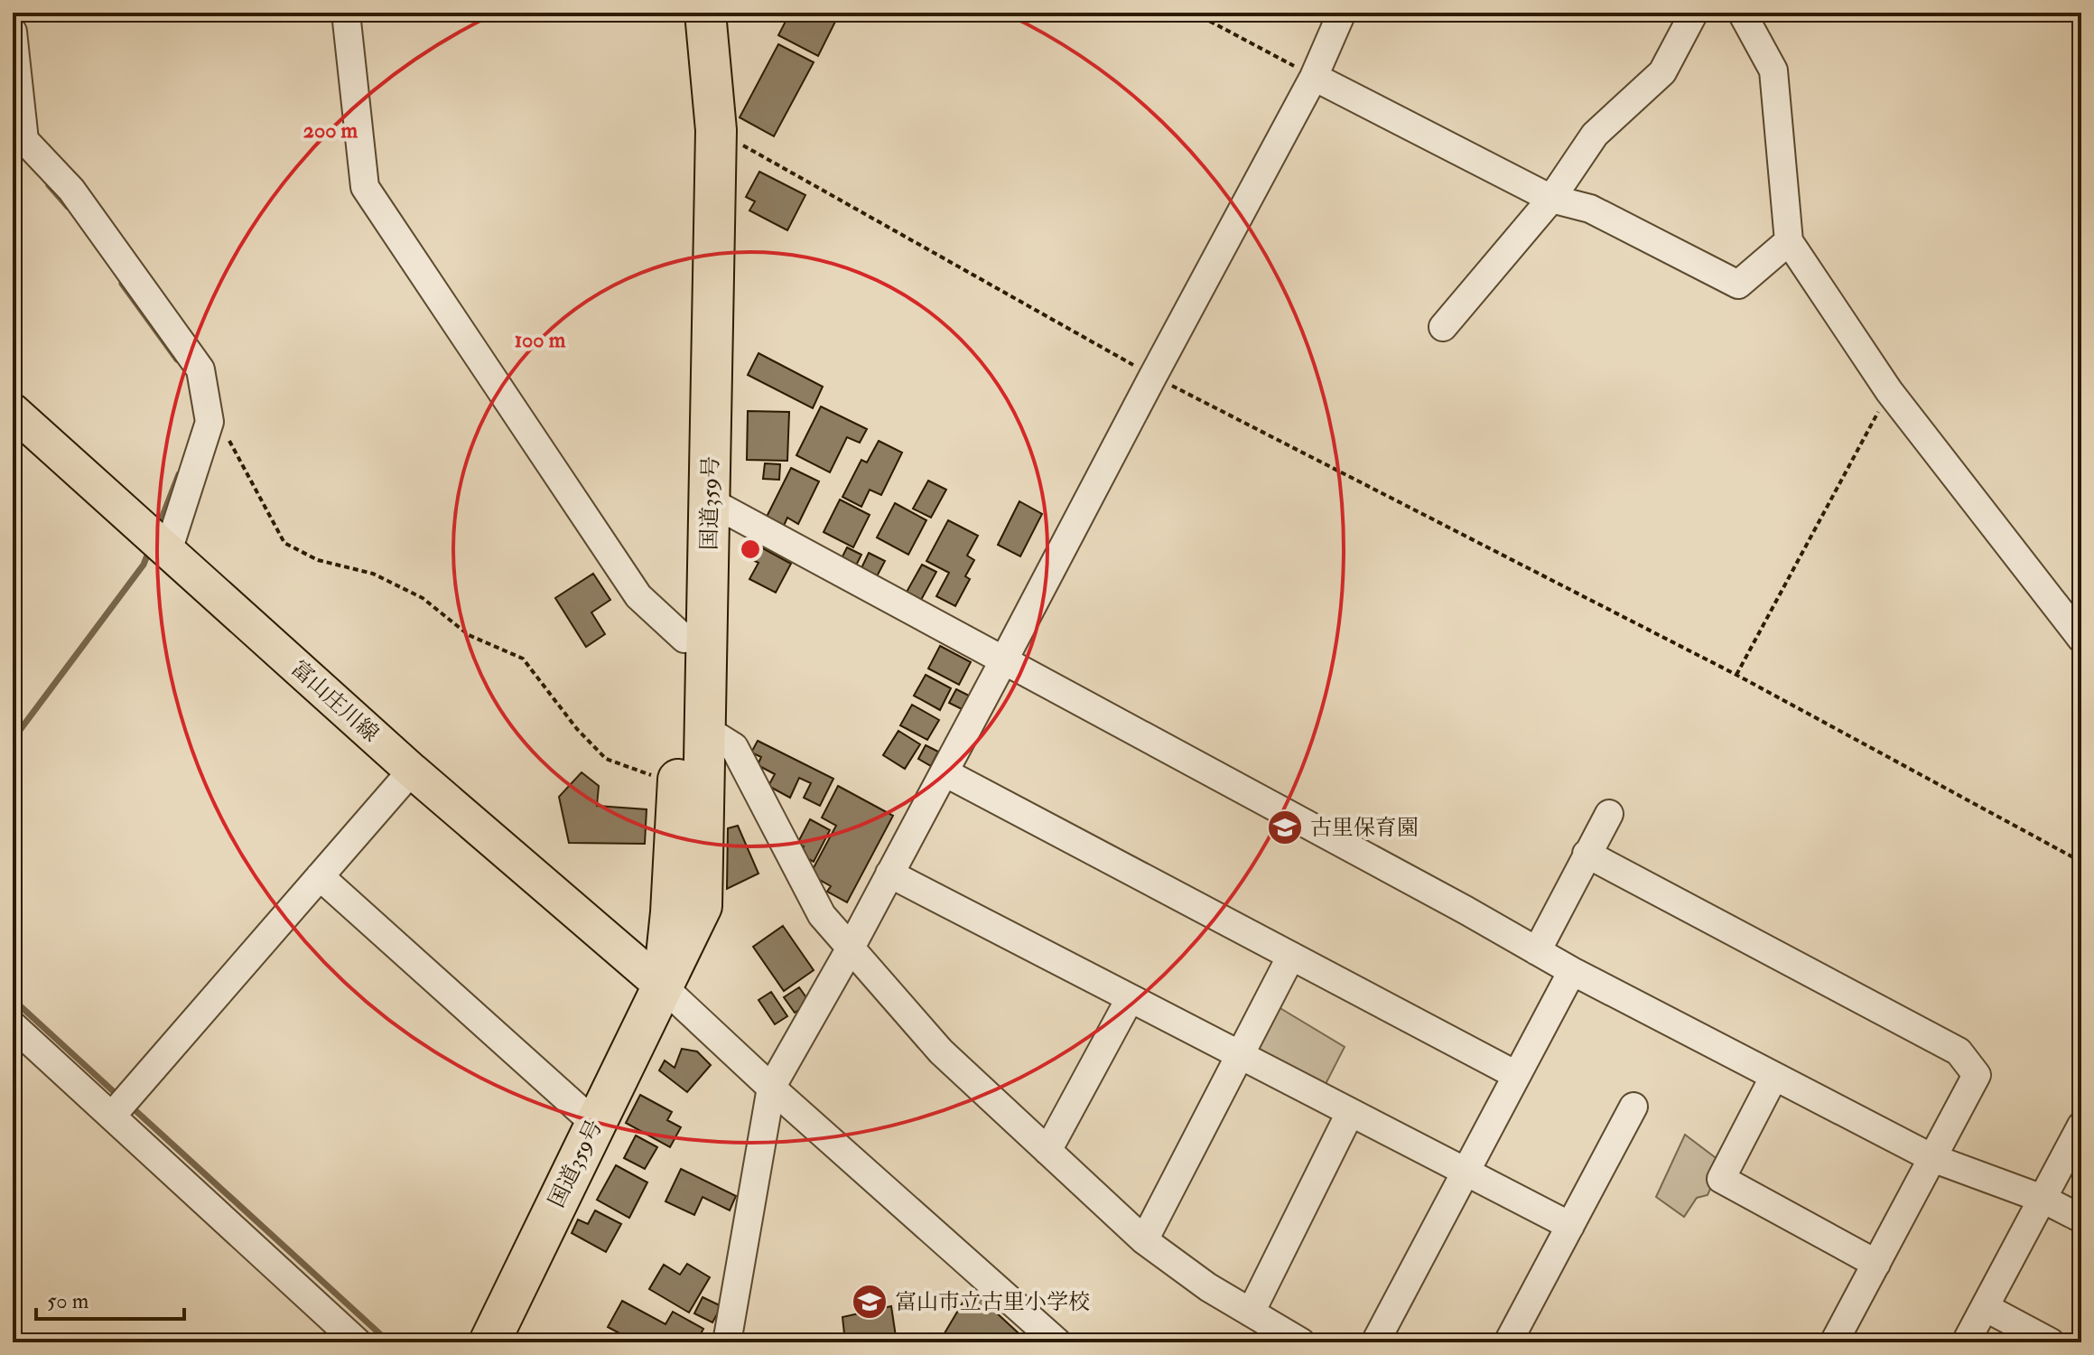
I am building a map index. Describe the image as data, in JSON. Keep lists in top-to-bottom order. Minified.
{"streets":{"highway":["国道359号"],"main road":["富山庄川線"]},"crossings":[["国道359号","富山庄川線"]],"places":{"school or university":["古里保育園","富山市立古里小学校"]},"scale_bar":"50 m","rings":["200 m","100 m"]}
